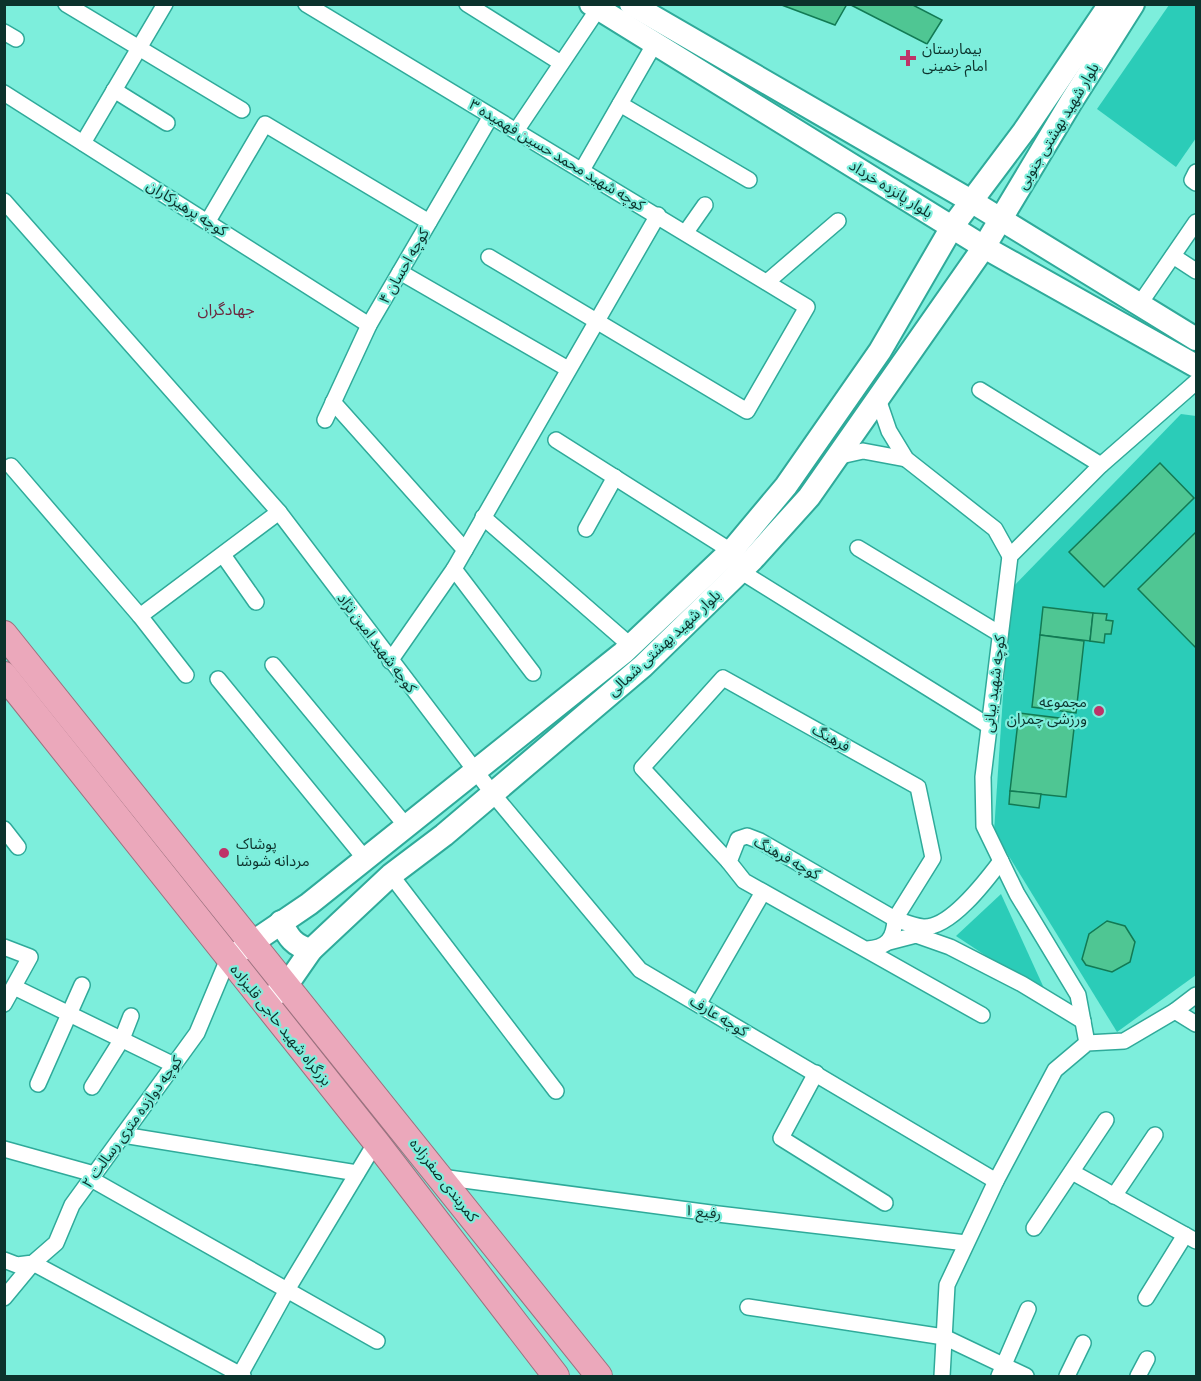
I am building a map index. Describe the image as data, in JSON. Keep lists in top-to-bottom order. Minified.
{"streets":{"highway":["بزرگراه شهید حاجی قلیزاده","کمربندی صفرزاده"],"main road":["بلوار شهید بهشتی جنوبی","بلوار پانزده خرداد","بلوار شهید بهشتی شمالی"],"street":["کوچه شهید محمد حسین فهمیده ۳","کوچه پرهیزکاران","کوچه احسان ۴","کوچه شهید امین نژاد","کوچه شهید بیانی","فرهنگ","کوچه فرهنگ","کوچه عارف","کوچه دوازده متری رسالت ۲","رفیع ۱"]},"crossings":[["بلوار شهید بهشتی جنوبی","بلوار پانزده خرداد"],["بلوار شهید بهشتی جنوبی","بلوار شهید بهشتی شمالی"],["کوچه شهید محمد حسین فهمیده ۳","کوچه احسان ۴"],["بلوار پانزده خرداد","بلوار شهید بهشتی شمالی"],["کوچه پرهیزکاران","کوچه احسان ۴"],["کوچه شهید امین نژاد","بلوار شهید بهشتی شمالی"],["کوچه شهید امین نژاد","کوچه عارف"],["بلوار شهید بهشتی شمالی","کوچه عارف"],["بلوار شهید بهشتی شمالی","بزرگراه شهید حاجی قلیزاده"],["بلوار شهید بهشتی شمالی","کوچه دوازده متری رسالت ۲"],["بلوار شهید بهشتی شمالی","کمربندی صفرزاده"],["فرهنگ","کوچه فرهنگ"],["بزرگراه شهید حاجی قلیزاده","کوچه دوازده متری رسالت ۲"],["بزرگراه شهید حاجی قلیزاده","کمربندی صفرزاده"],["کمربندی صفرزاده","رفیع ۱"]],"districts":["جهادگران"],"places":{"health":["بیمارستان امام خمینی"],"other":["مجموعه ورزشی چمران","پوشاک مردانه شوشا"]}}
